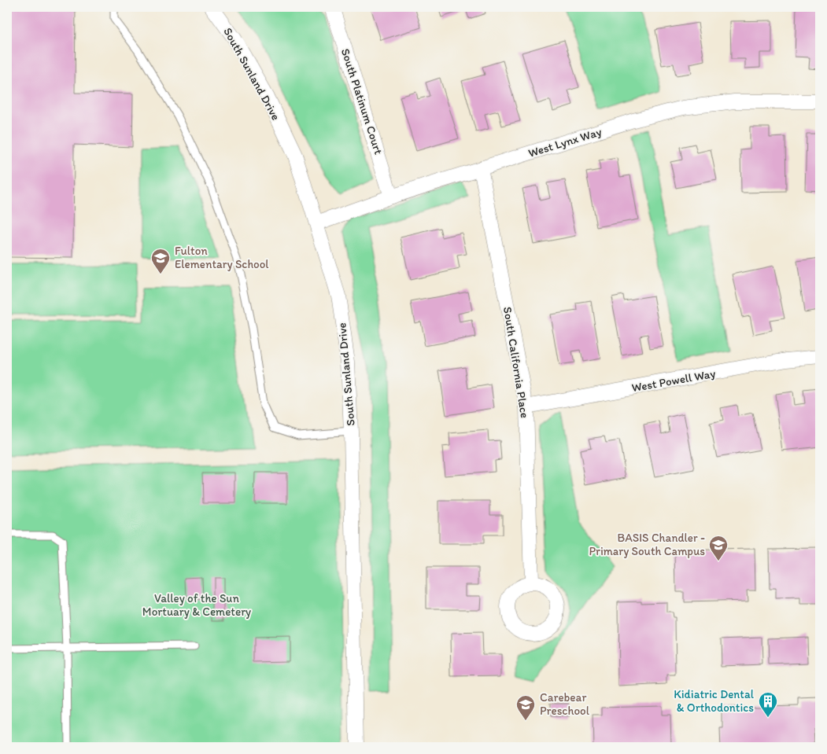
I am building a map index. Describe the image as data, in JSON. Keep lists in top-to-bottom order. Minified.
{"streets":{"street":["South Sunland Drive","South Platinum Court","West Lynx Way","South California Place","West Powell Way"]},"crossings":[["South Sunland Drive","West Lynx Way"],["South Platinum Court","West Lynx Way"],["West Lynx Way","South California Place"],["South California Place","West Powell Way"]],"parks":["Valley of the Sun Mortuary & Cemetery"],"places":{"school or university":["Fulton Elementary School","BASIS Chandler - Primary South Campus","Carebear Preschool"],"building":["Kidiatric Dental & Orthodontics"]}}
